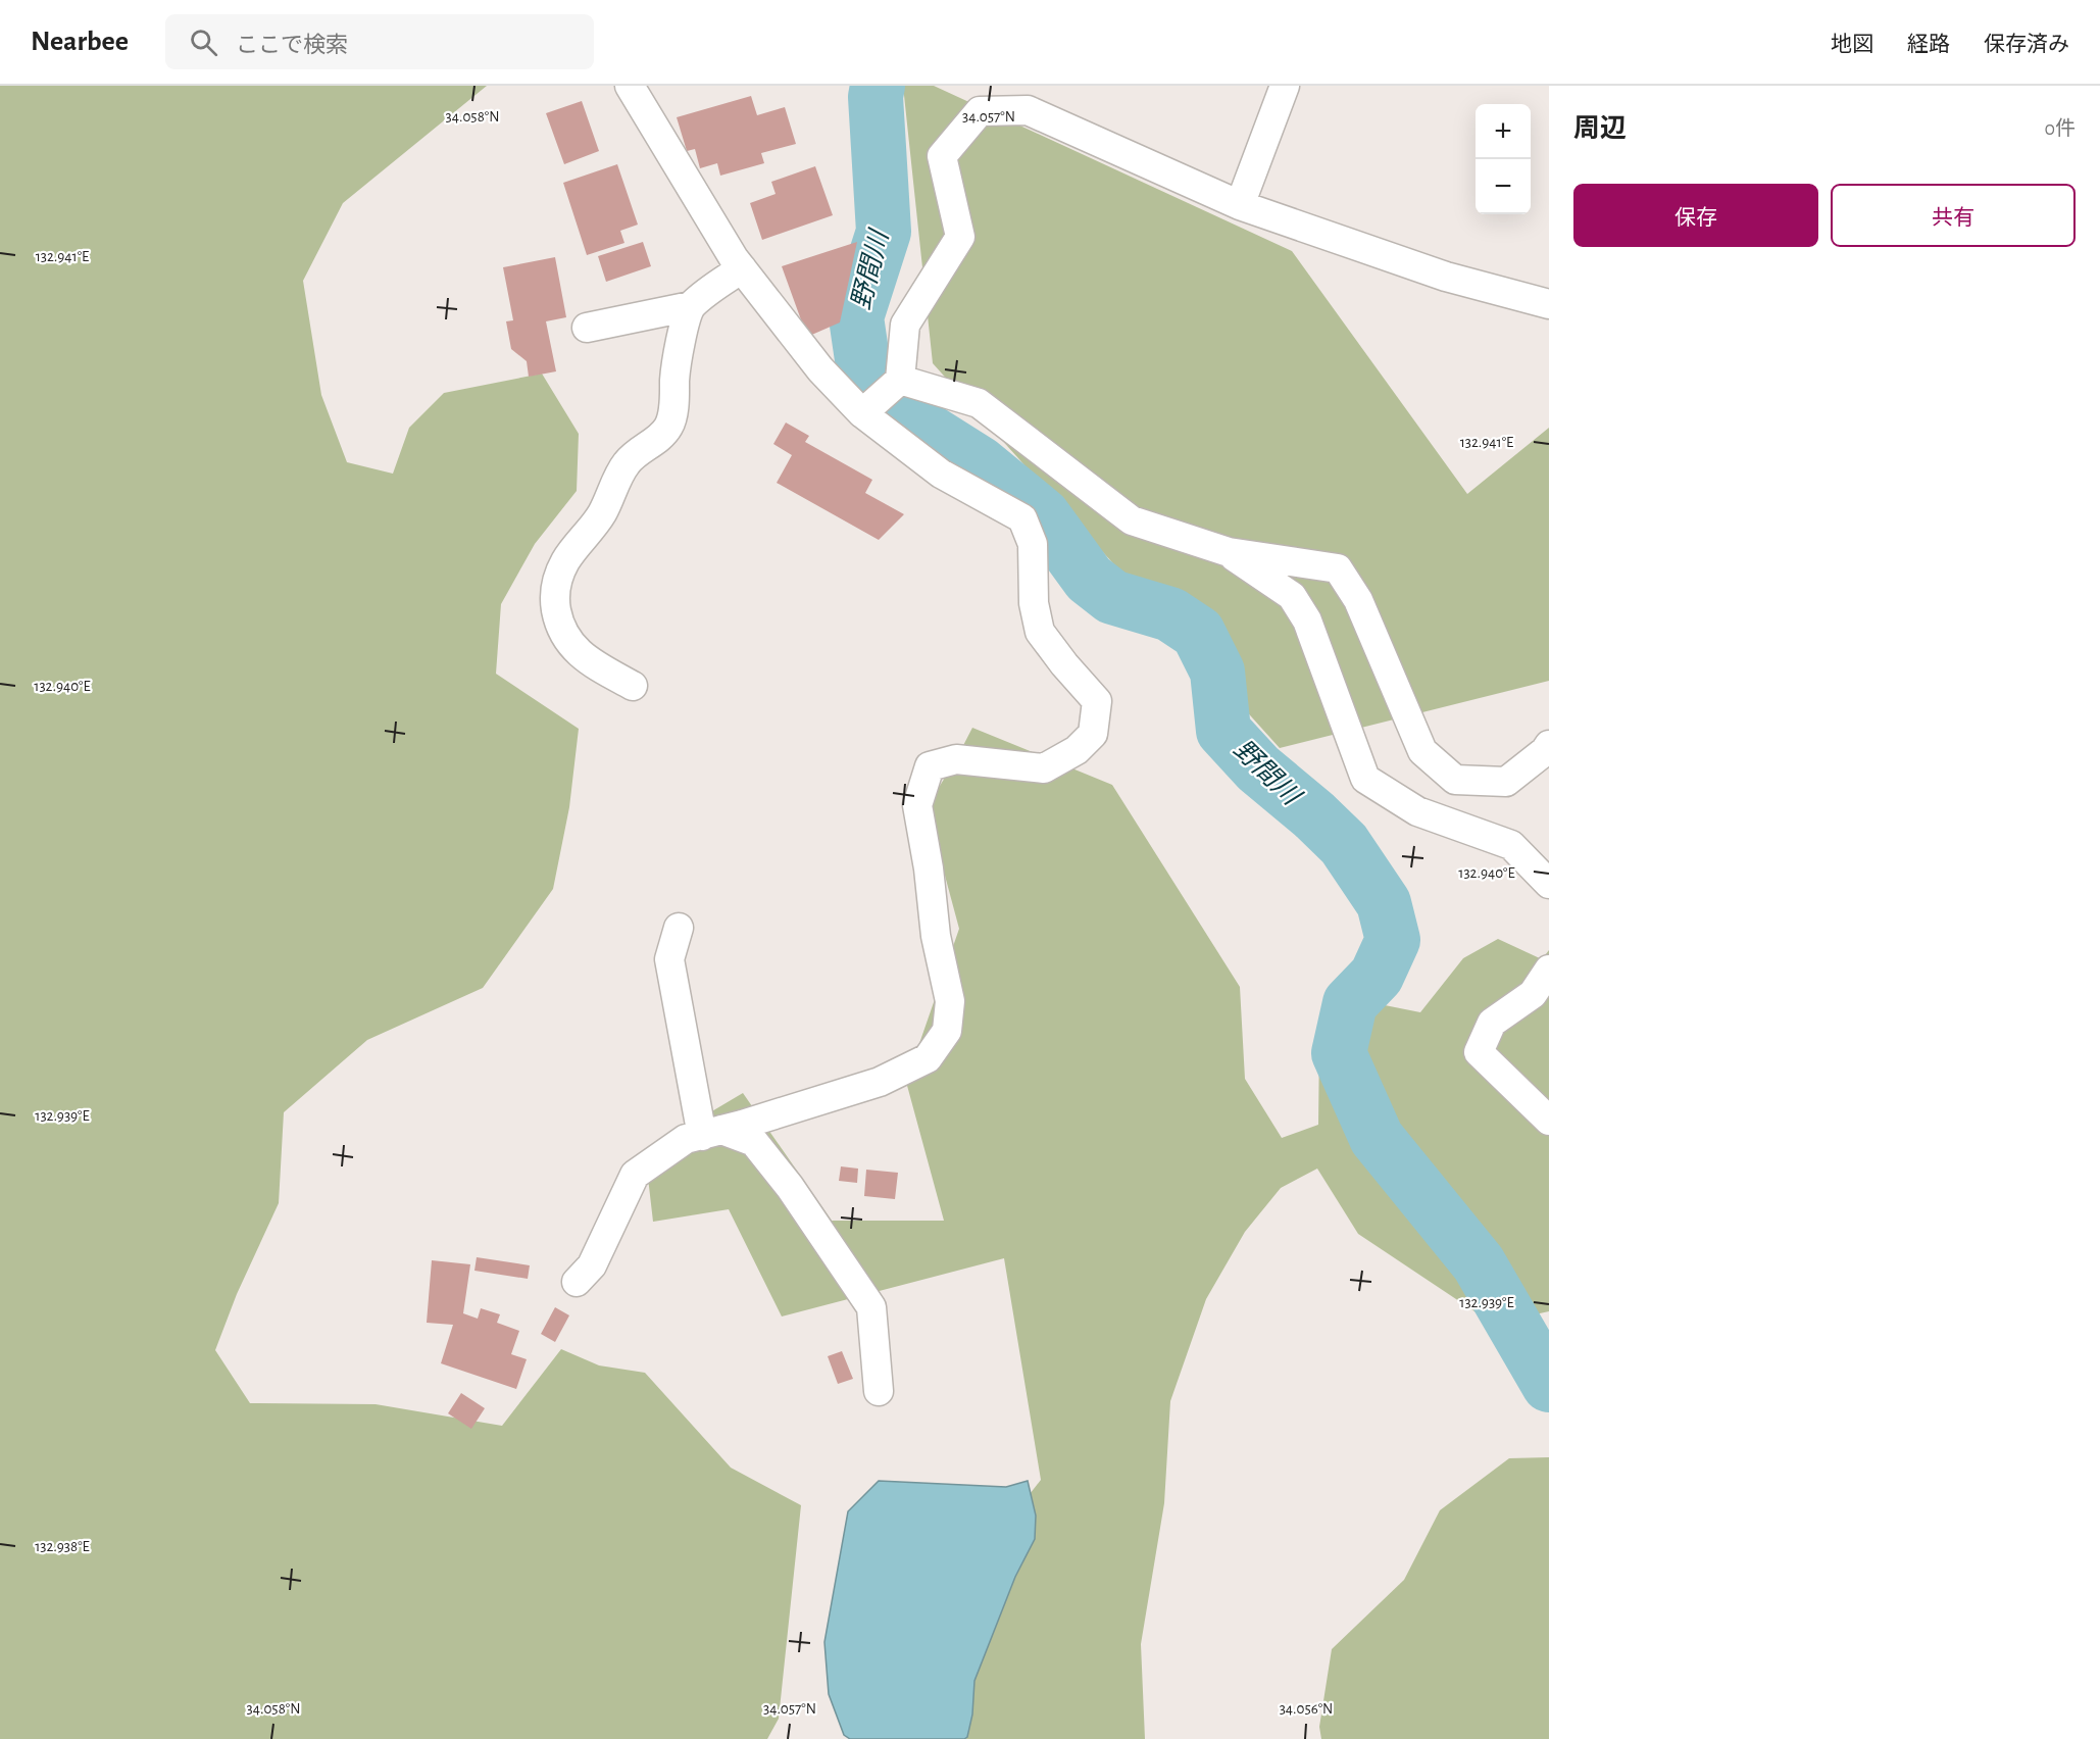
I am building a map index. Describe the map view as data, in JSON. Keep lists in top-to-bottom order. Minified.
{"water":["野間川"],"page":{"header":"Nearbee","search":"ここで検索","nav":["地図","経路","保存済み"],"heading":["周辺","0件"],"map_buttons":["+","−"],"buttons":["保存","共有"]},"coordinates":["34.058°N","34.057°N","132.941°E","132.940°E","132.939°E","132.938°E","34.056°N"]}
